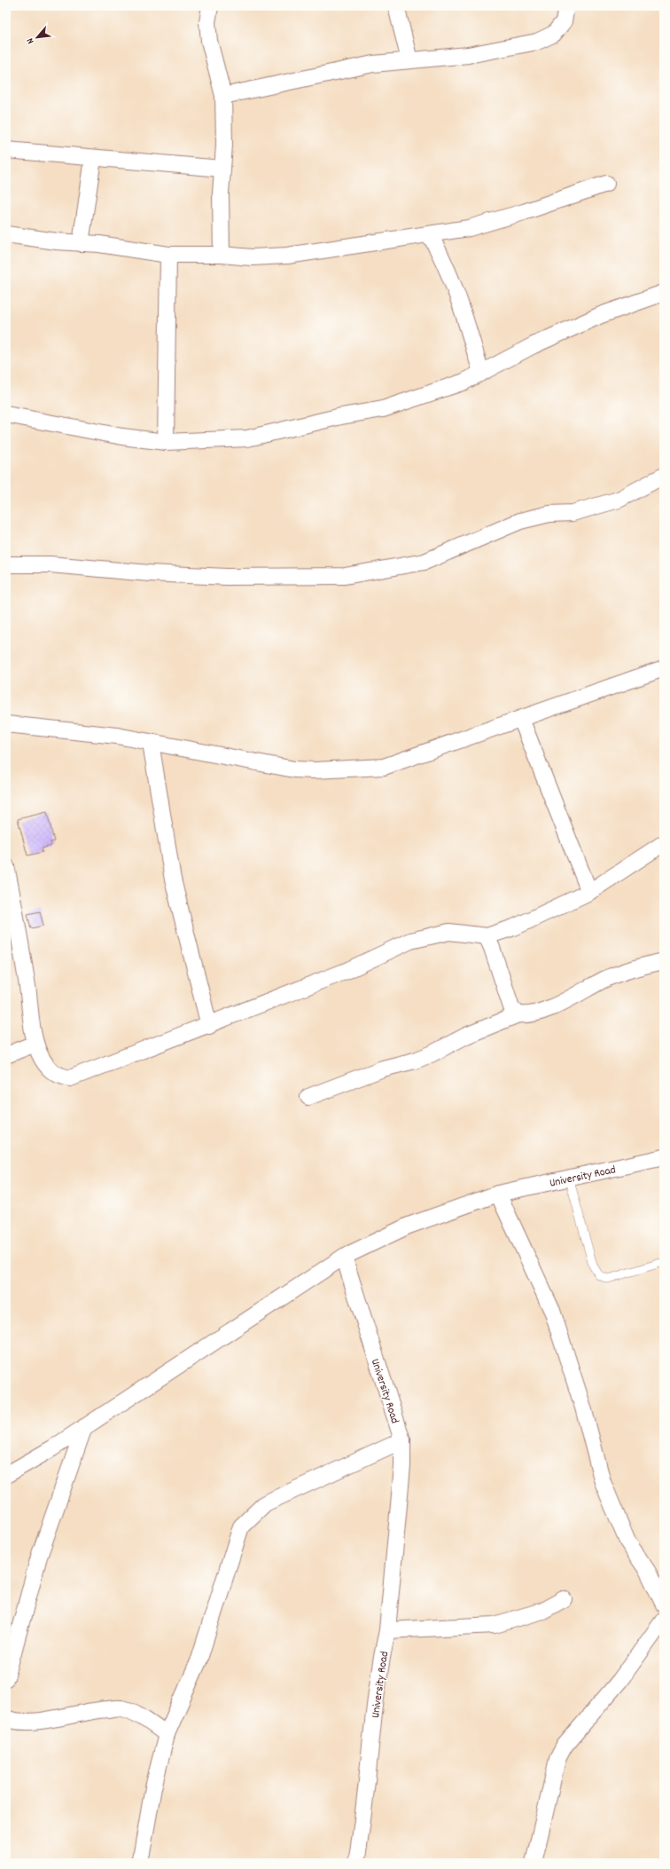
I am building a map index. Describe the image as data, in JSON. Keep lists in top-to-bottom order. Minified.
{"streets":{"street":["University Road"]},"north":"bottom left"}
